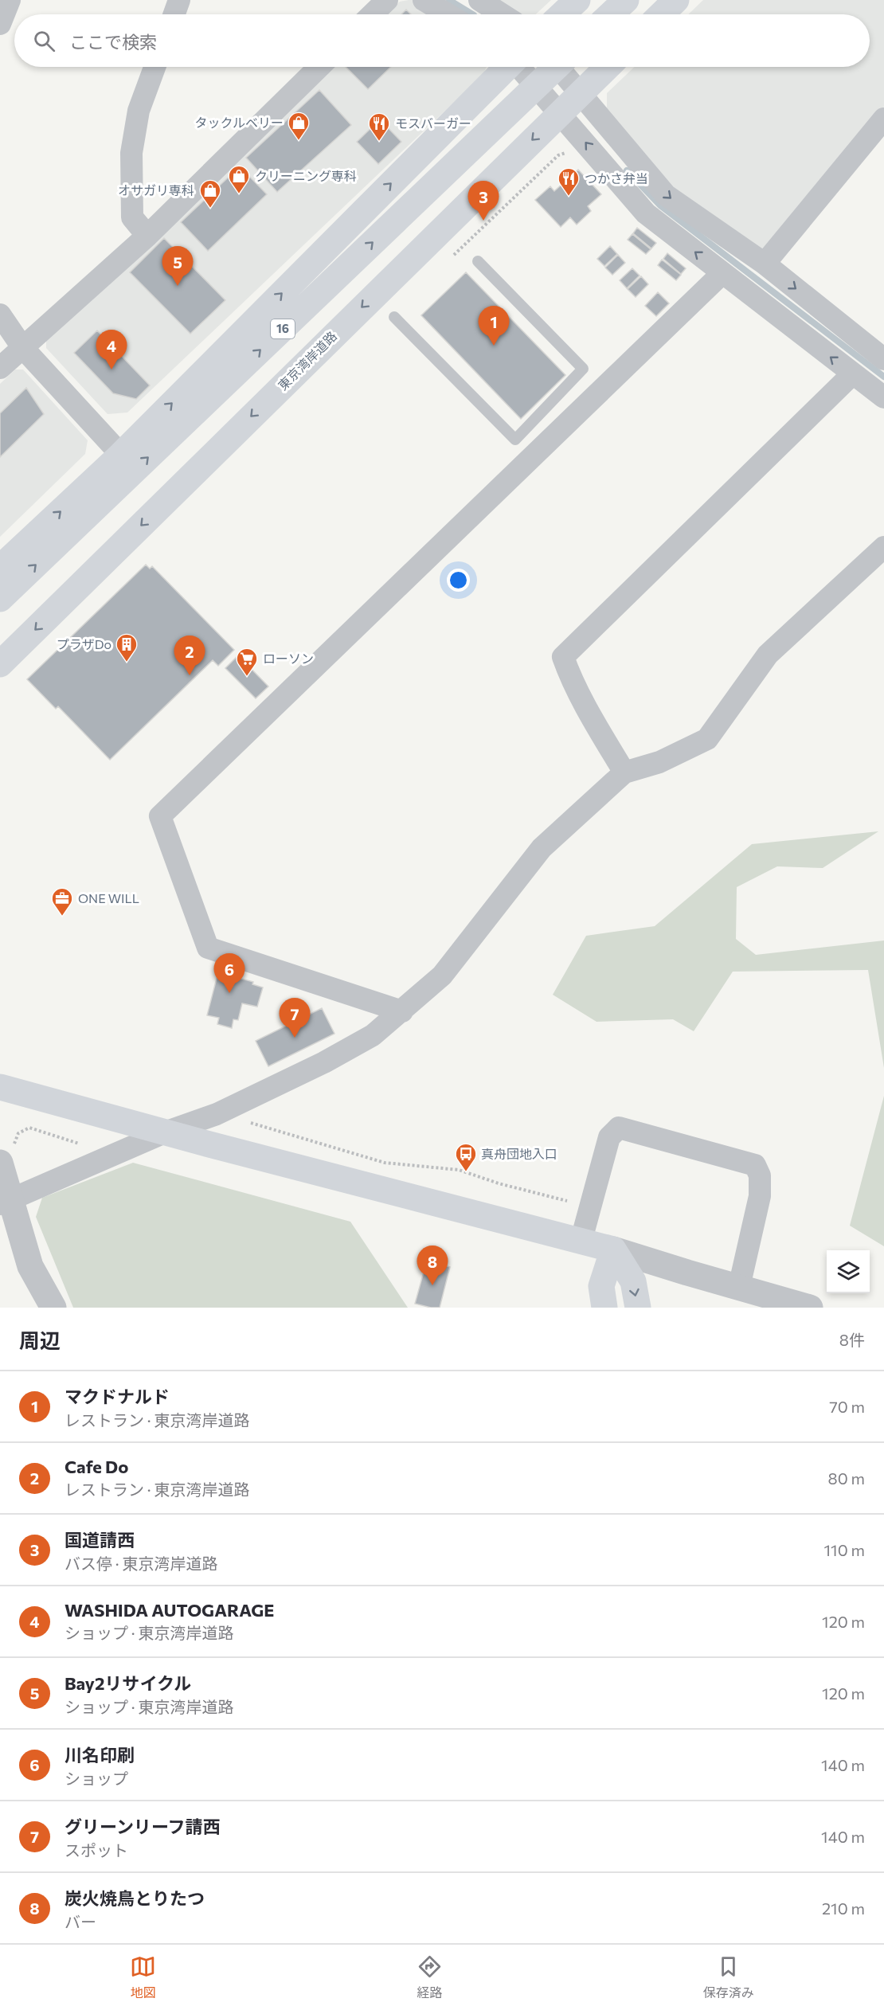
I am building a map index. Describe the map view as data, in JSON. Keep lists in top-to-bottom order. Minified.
{"streets":{"main road":["16","東京湾岸道路"]},"places":{"shop":["タックルベリー","クリーニング専科","オサガリ専科"],"restaurant":["モスバーガー","つかさ弁当"],"building":["プラザDo"],"supermarket":["ローソン"],"office":["ONE WILL"],"bus stop":["真舟団地入口"]},"page":{"search":"ここで検索","pins":["3","5","1","4","2","6","7","8"],"heading":["周辺","8件"],"list":[{"mark":"1","name":"マクドナルド","note":"レストラン · 東京湾岸道路","value":"70 m"},{"mark":"2","name":"Cafe Do","note":"レストラン · 東京湾岸道路","value":"80 m"},{"mark":"3","name":"国道請西","note":"バス停 · 東京湾岸道路","value":"110 m"},{"mark":"4","name":"WASHIDA AUTOGARAGE","note":"ショップ · 東京湾岸道路","value":"120 m"},{"mark":"5","name":"Bay2リサイクル","note":"ショップ · 東京湾岸道路","value":"120 m"},{"mark":"6","name":"川名印刷","note":"ショップ","value":"140 m"},{"mark":"7","name":"グリーンリーフ請西","note":"スポット","value":"140 m"},{"mark":"8","name":"炭火焼鳥とりたつ","note":"バー","value":"210 m"}],"nav":["地図","経路","保存済み"]}}
